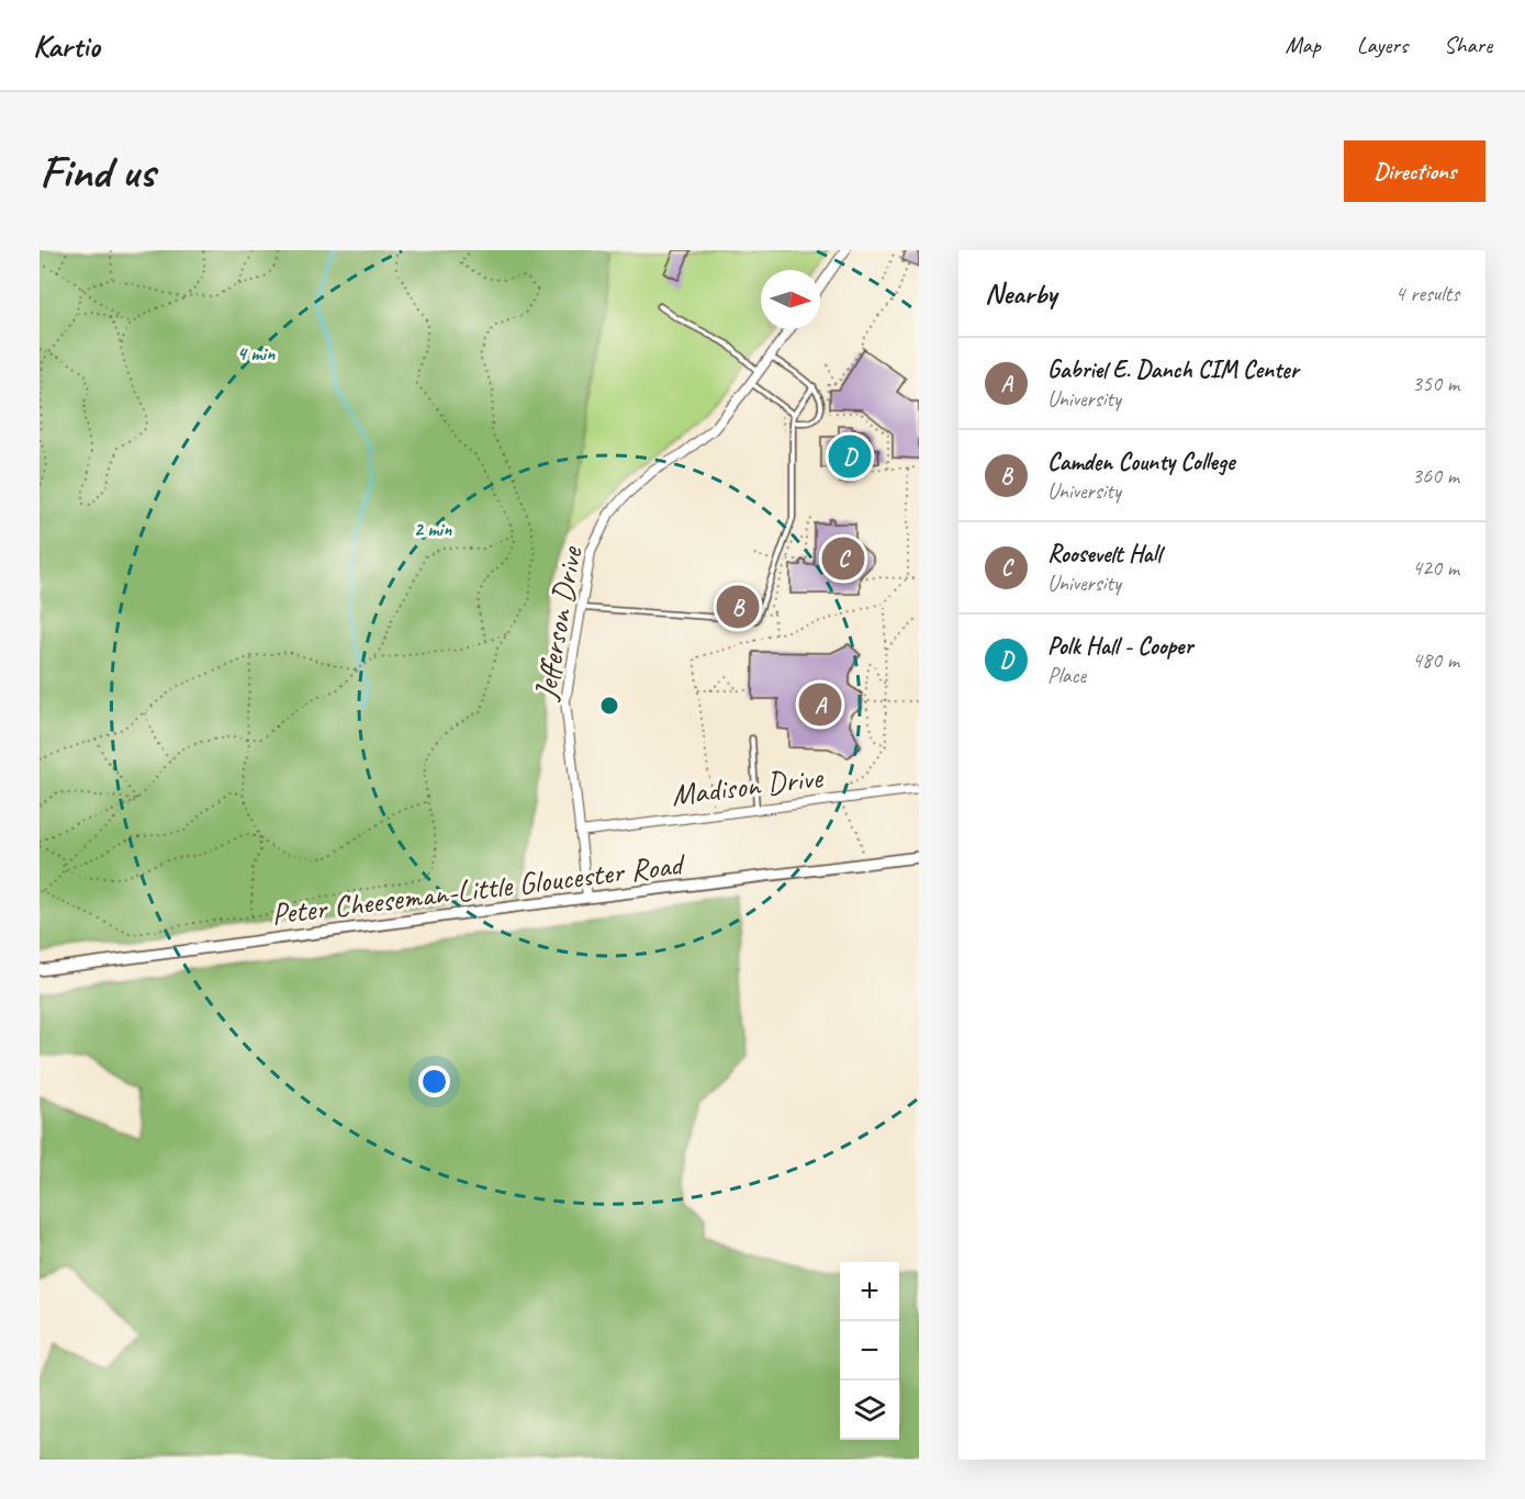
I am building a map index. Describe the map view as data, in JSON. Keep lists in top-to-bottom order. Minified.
{"streets":{"street":["Jefferson Drive","Madison Drive","Peter Cheeseman-Little Gloucester Road"]},"crossings":[["Jefferson Drive","Madison Drive"],["Jefferson Drive","Peter Cheeseman-Little Gloucester Road"]],"north":"right","page":{"header":"Kartio","nav":["Map","Layers","Share"],"buttons":"Directions","title":"Find us","heading":["Nearby","4 results"],"list":[{"mark":"A","name":"Gabriel E. Danch CIM Center","note":"University","value":"350 m"},{"mark":"B","name":"Camden County College","note":"University","value":"360 m"},{"mark":"C","name":"Roosevelt Hall","note":"University","value":"420 m"},{"mark":"D","name":"Polk Hall - Cooper","note":"Place","value":"480 m"}],"pins":["D","C","B","A"],"map_buttons":["+","−"]},"rings":["4 min","2 min"]}
